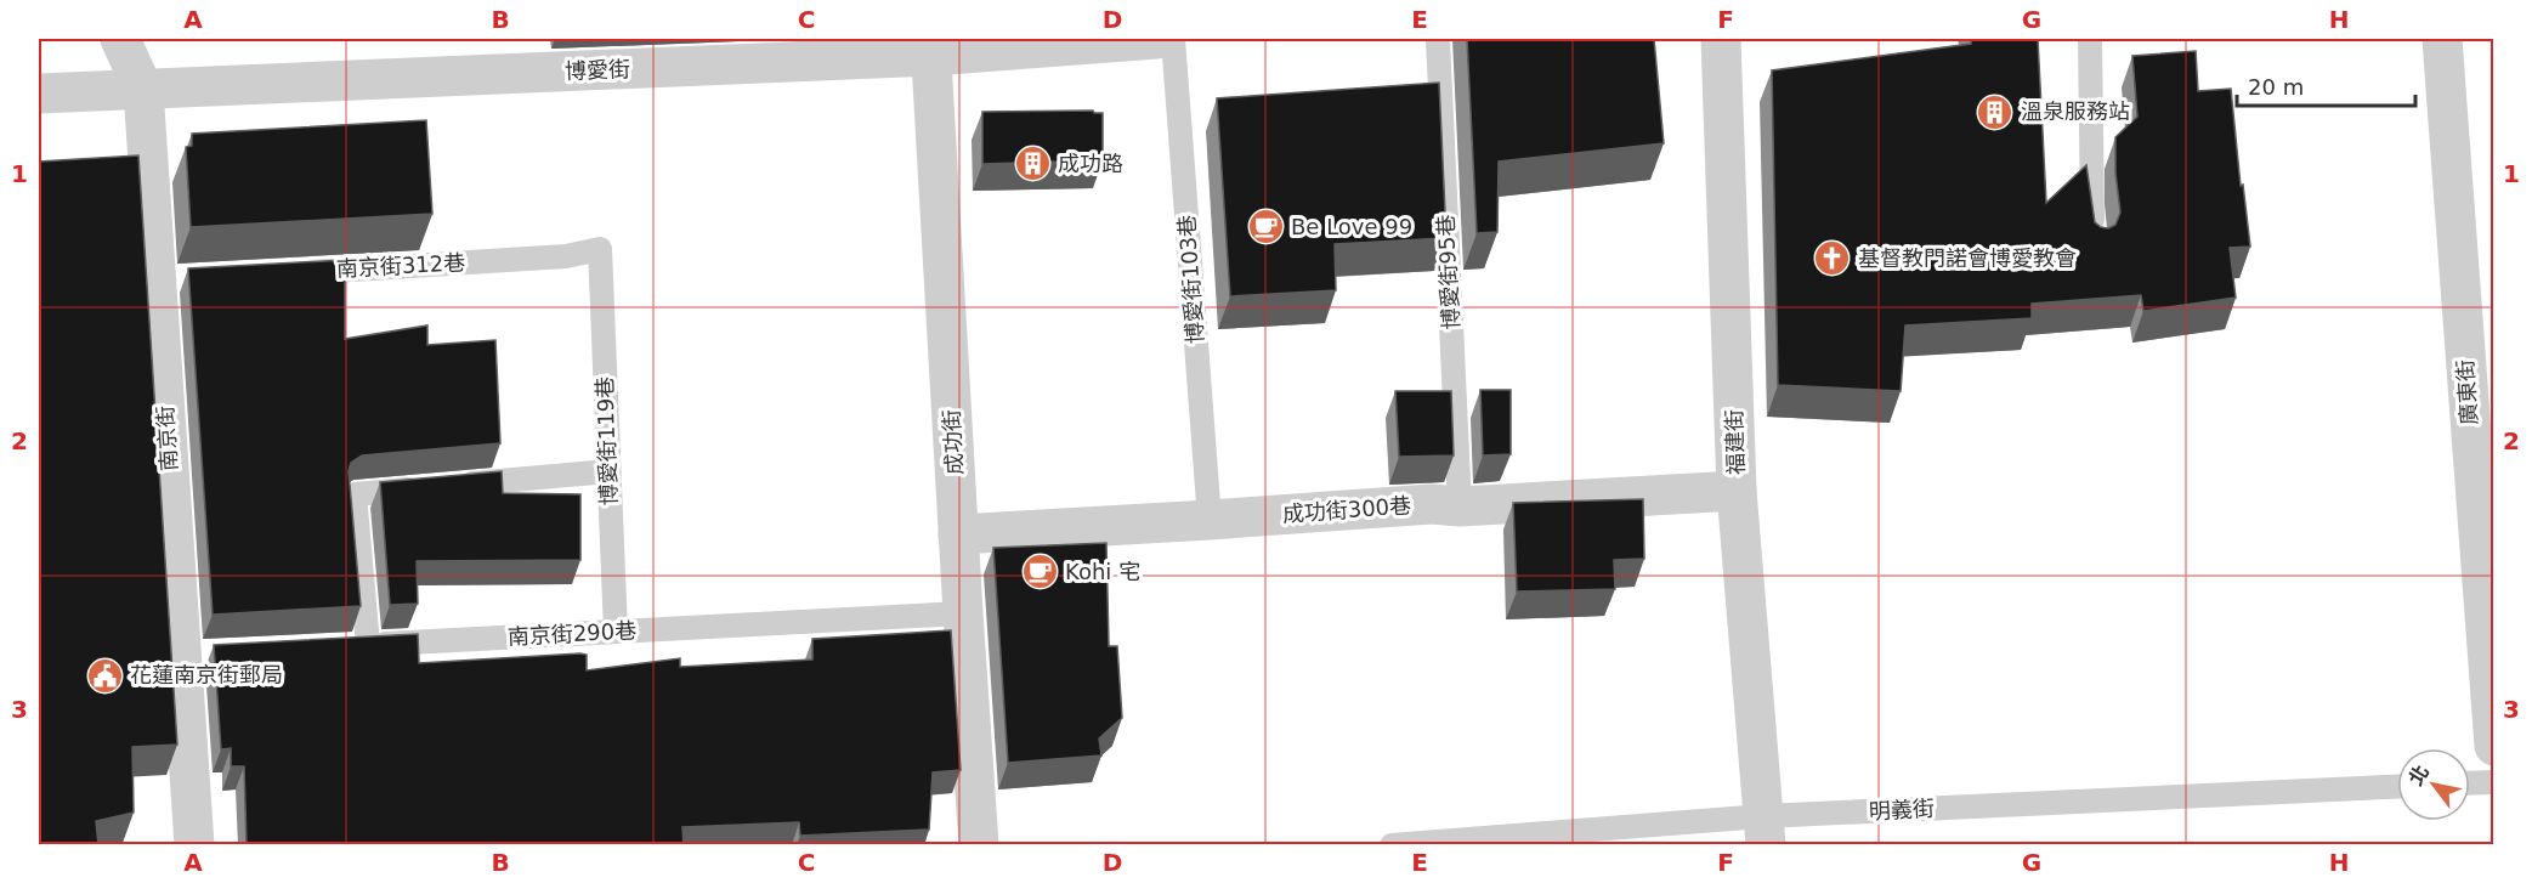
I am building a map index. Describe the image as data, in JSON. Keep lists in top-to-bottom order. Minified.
{"streets":{"street":["博愛街","廣東街","南京街","成功街","福建街","成功街300巷"],"lane":["南京街312巷","博愛街95巷","博愛街103巷","博愛街119巷","南京街290巷","明義街"]},"crossings":[["博愛街","南京街"],["博愛街","成功街"],["南京街312巷","博愛街119巷"],["博愛街95巷","成功街300巷"],["博愛街103巷","成功街300巷"],["博愛街119巷","南京街290巷"],["成功街","成功街300巷"],["成功街","南京街290巷"],["福建街","成功街300巷"],["福建街","明義街"]],"places":{"building":["溫泉服務站","成功路"],"cafe":["Be Love 99","Kohi 宅"],"church":["基督教門諾會博愛教會"],"public building":["花蓮南京街郵局"]},"scale_bar":"20 m","north":"top left","grid":{"columns":["A","B","C","D","E","F","G","H"],"rows":["1","2","3"]}}
